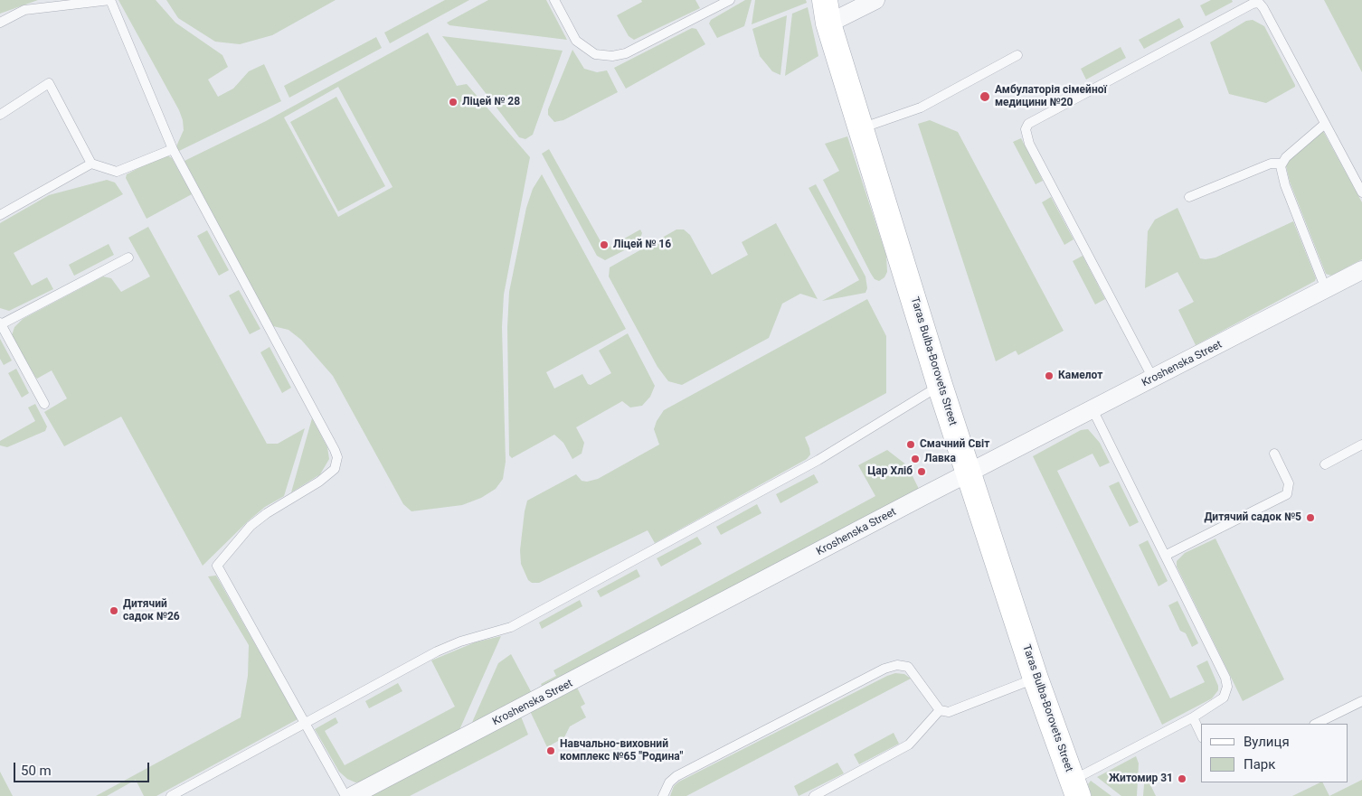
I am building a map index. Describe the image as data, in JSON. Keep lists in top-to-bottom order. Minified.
{"streets":{"street":["Taras Bulba-Borovets Street","Kroshenska Street"]},"crossings":[["Taras Bulba-Borovets Street","Kroshenska Street"]],"places":["Амбулаторія сімейної медицини №20","Ліцей № 28","Ліцей № 16","Камелот","Смачний Світ","Лавка","Цар Хліб","Дитячий садок №5","Дитячий садок №26","Навчально-виховний комплекс №65 \"Родина\"","Житомир 31"],"legend":["Вулиця","Парк"],"scale_bar":"50 m"}
